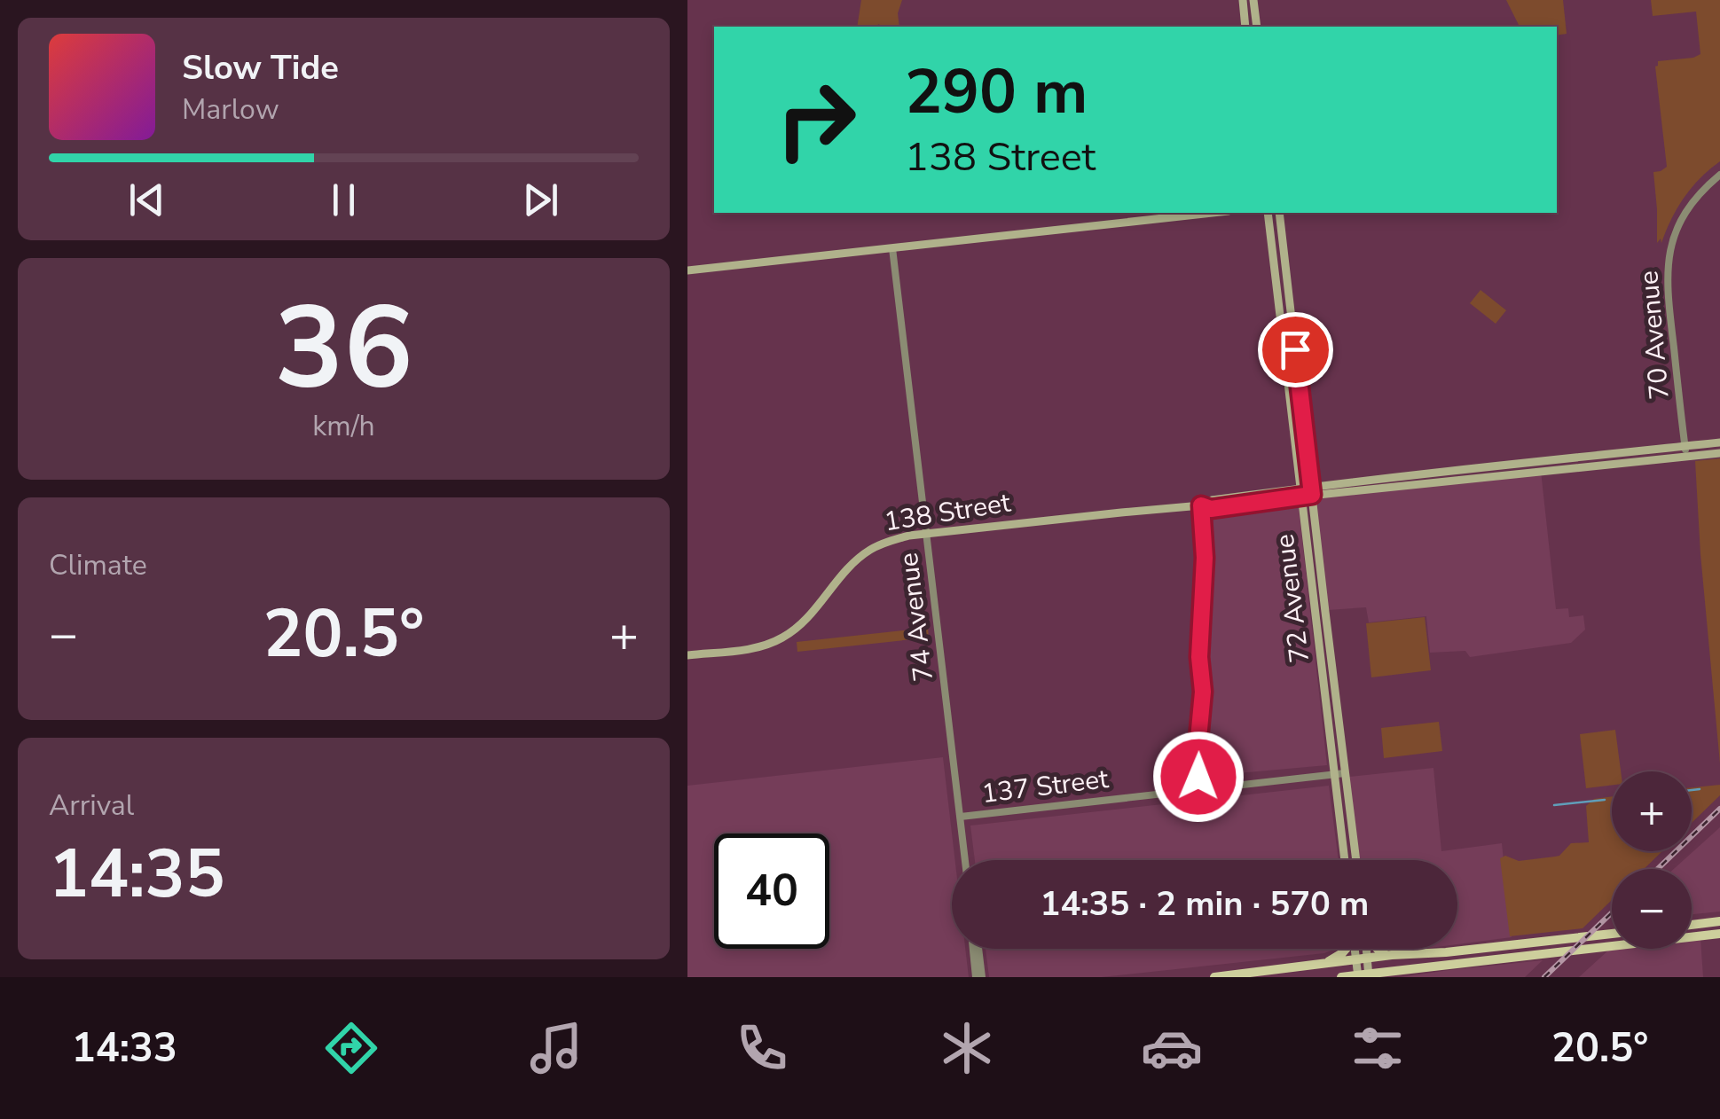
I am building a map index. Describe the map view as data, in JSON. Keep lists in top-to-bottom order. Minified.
{"streets":{"main road":["138 Street","72 Avenue"],"street":["70 Avenue","74 Avenue","137 Street"]},"crossings":[["70 Avenue","138 Street"],["138 Street","72 Avenue"],["138 Street","74 Avenue"],["72 Avenue","137 Street"],["74 Avenue","137 Street"]],"page":{"turn":["290 m","138 Street"],"song":["Slow Tide","Marlow"],"tile":[["36","km/h"],"Climate",["Arrival","14:35"]],"heat":["−","20.5°","+"],"map_buttons":["+","−"],"limit":"40","trip":"14:35 · 2 min · 570 m","tabs":["14:33","20.5°"]}}
